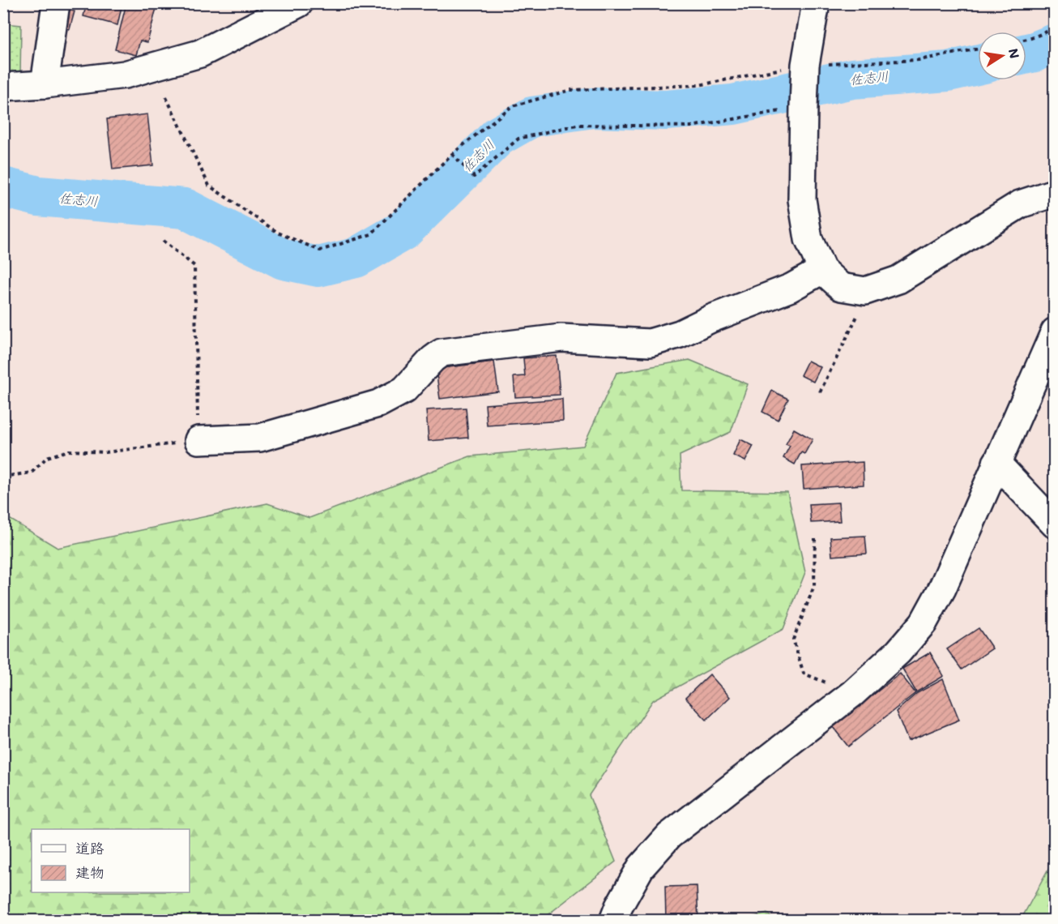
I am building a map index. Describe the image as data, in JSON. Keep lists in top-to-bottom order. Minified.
{"water":["佐志川"],"legend":["道路","建物"],"north":"right"}
